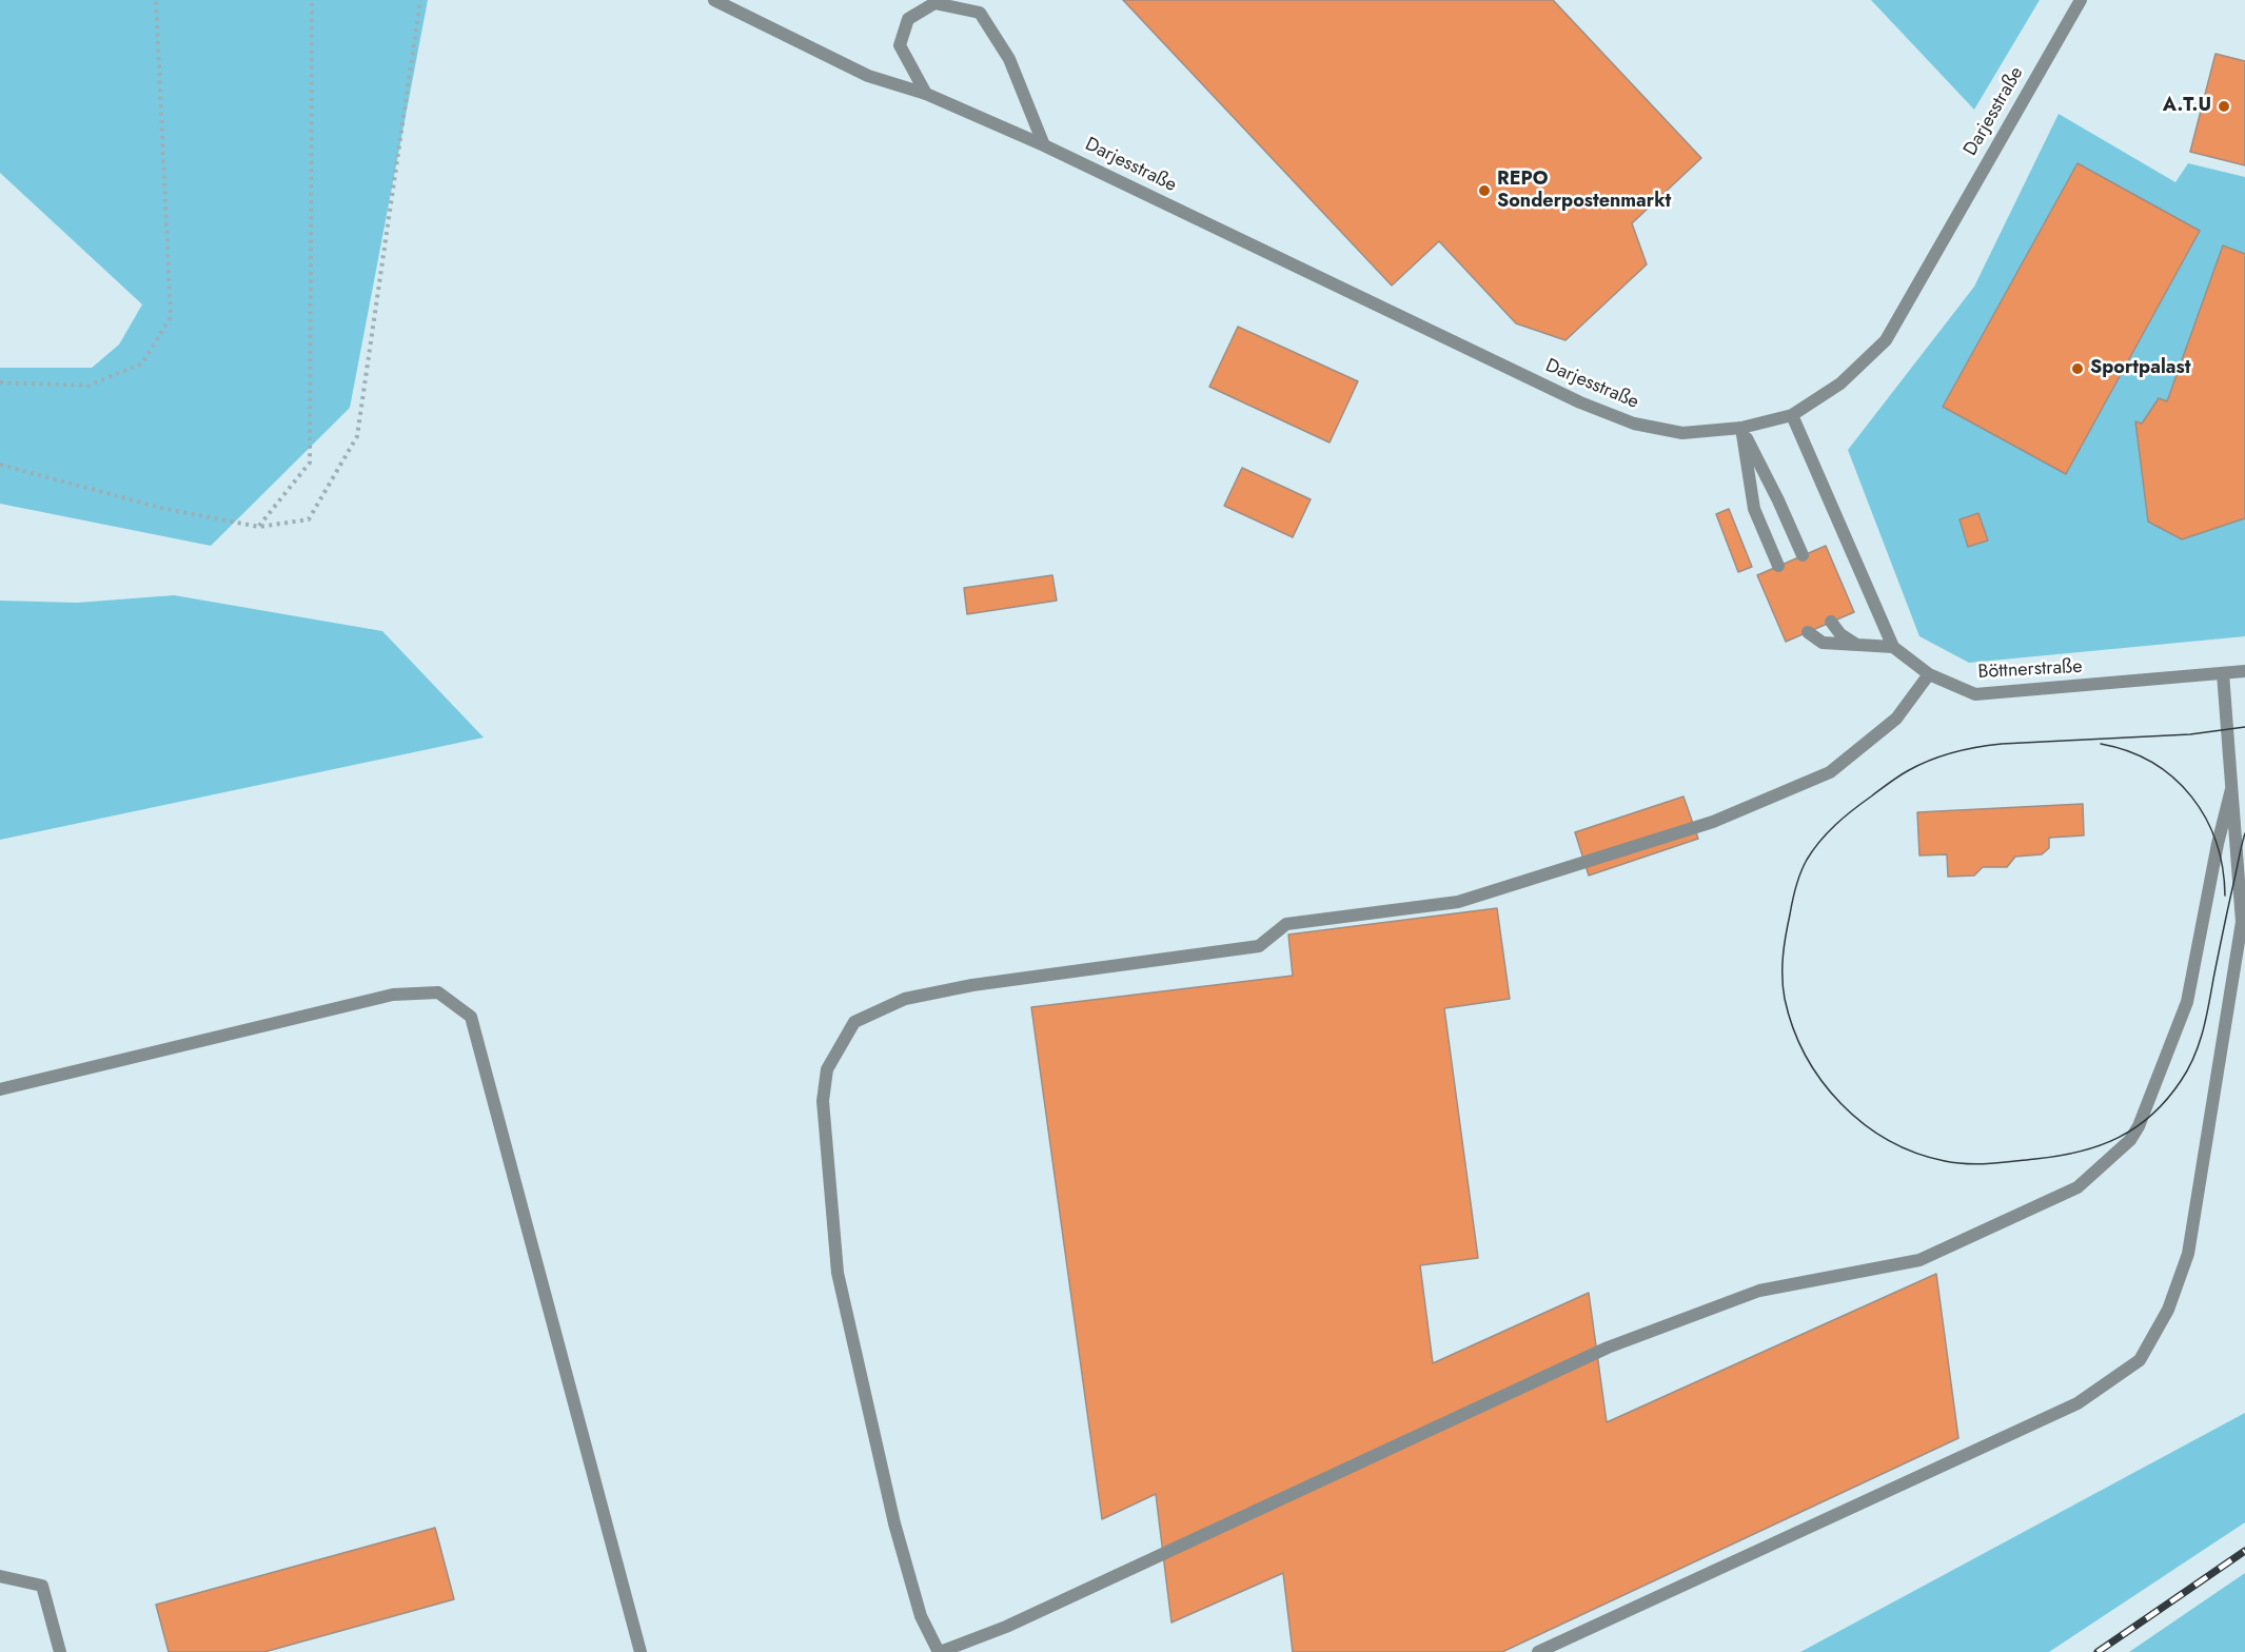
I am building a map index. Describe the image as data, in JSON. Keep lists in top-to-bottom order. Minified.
{"streets":{"street":["Darjesstraße","Böttnerstraße"]},"crossings":[["Darjesstraße","Böttnerstraße"]],"places":["A.T.U","REPO Sonderpostenmarkt","Sportpalast"]}
